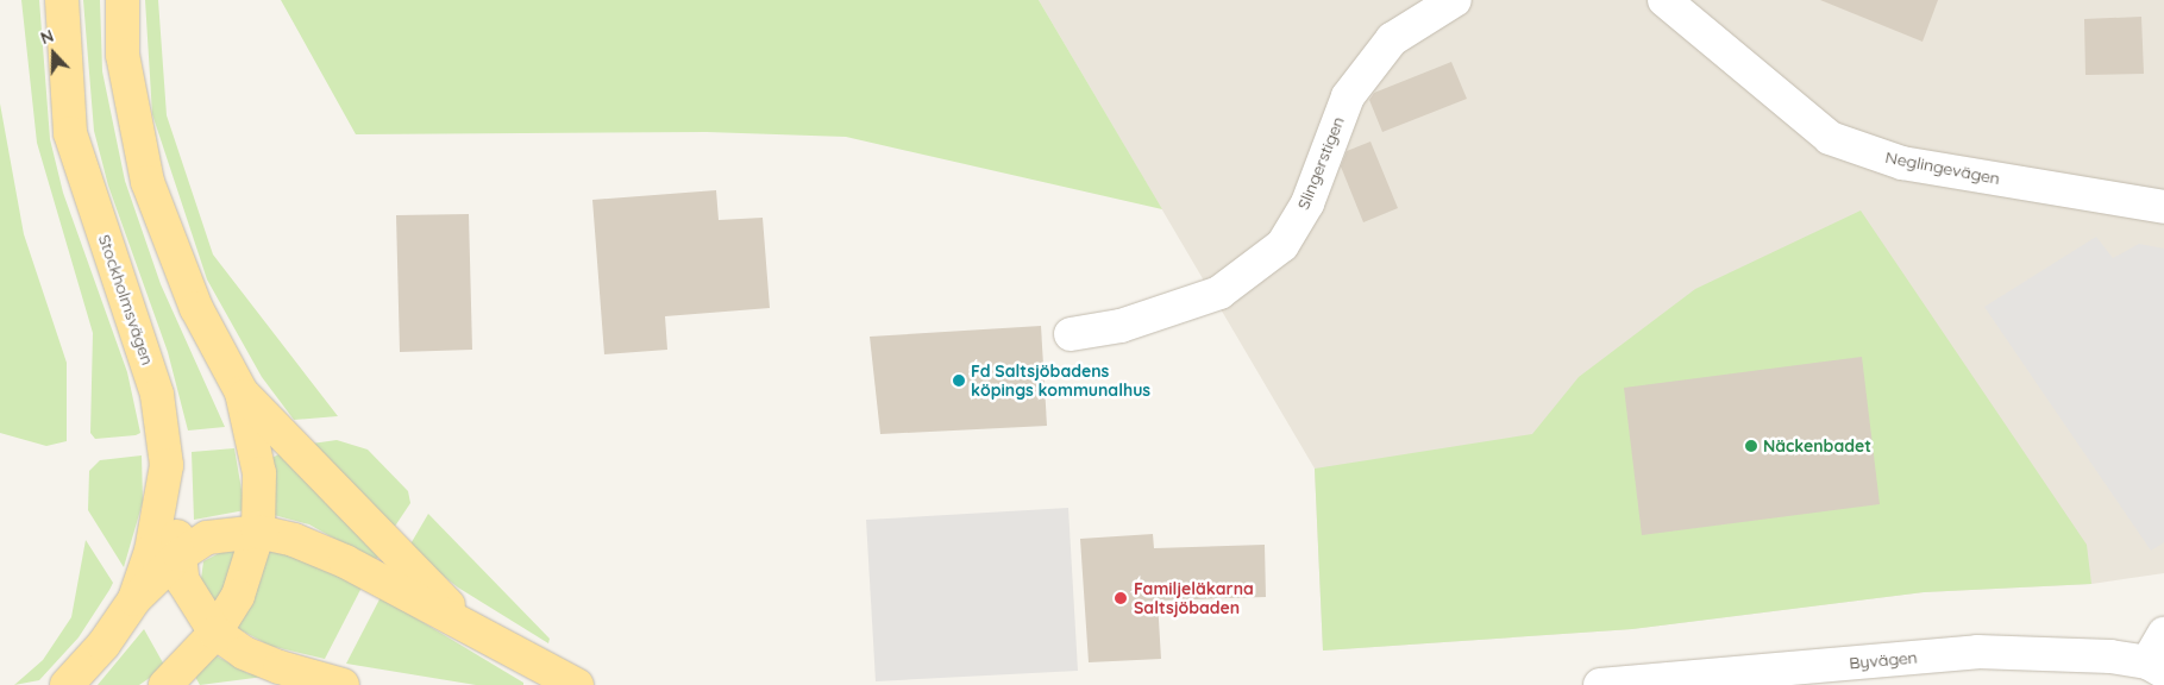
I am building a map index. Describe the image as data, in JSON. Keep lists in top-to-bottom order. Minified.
{"streets":{"main road":["Stockholmsvägen"],"street":["Slingerstigen","Neglingevägen","Byvägen"]},"places":["Fd Saltsjöbadens köpings kommunalhus","Näckenbadet","Familjeläkarna Saltsjöbaden"],"north":"top"}
